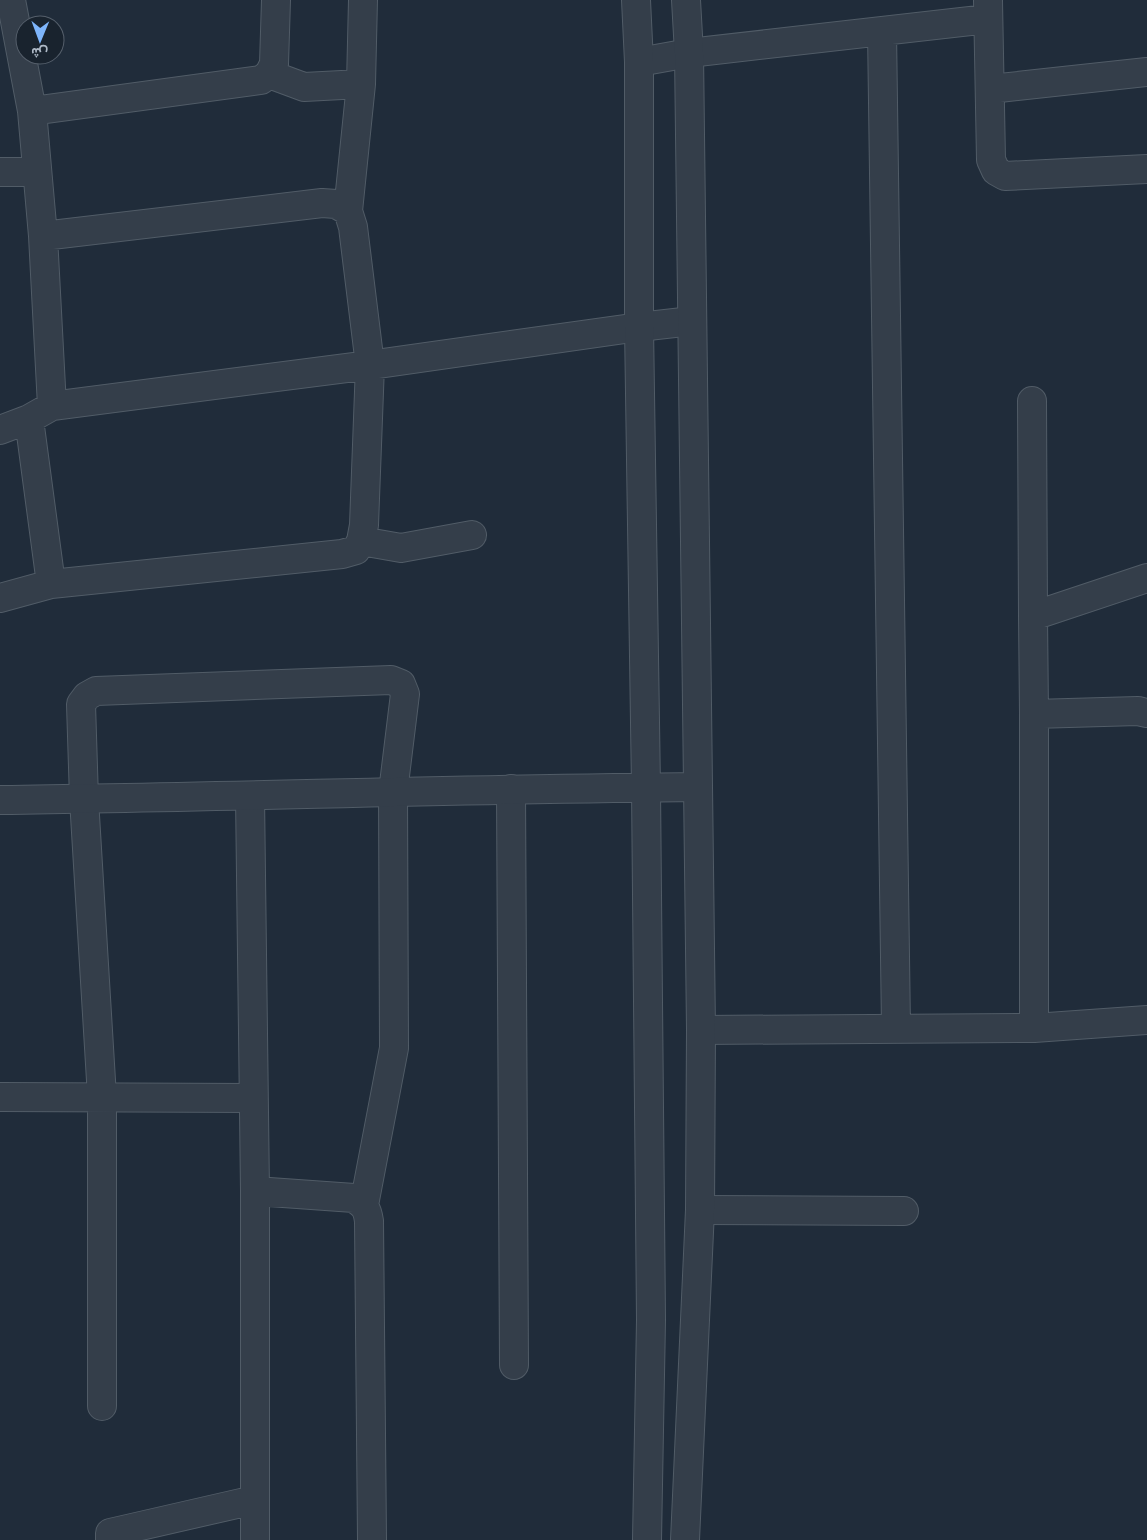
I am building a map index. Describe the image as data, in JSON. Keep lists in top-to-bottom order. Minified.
{"north":"bottom"}
